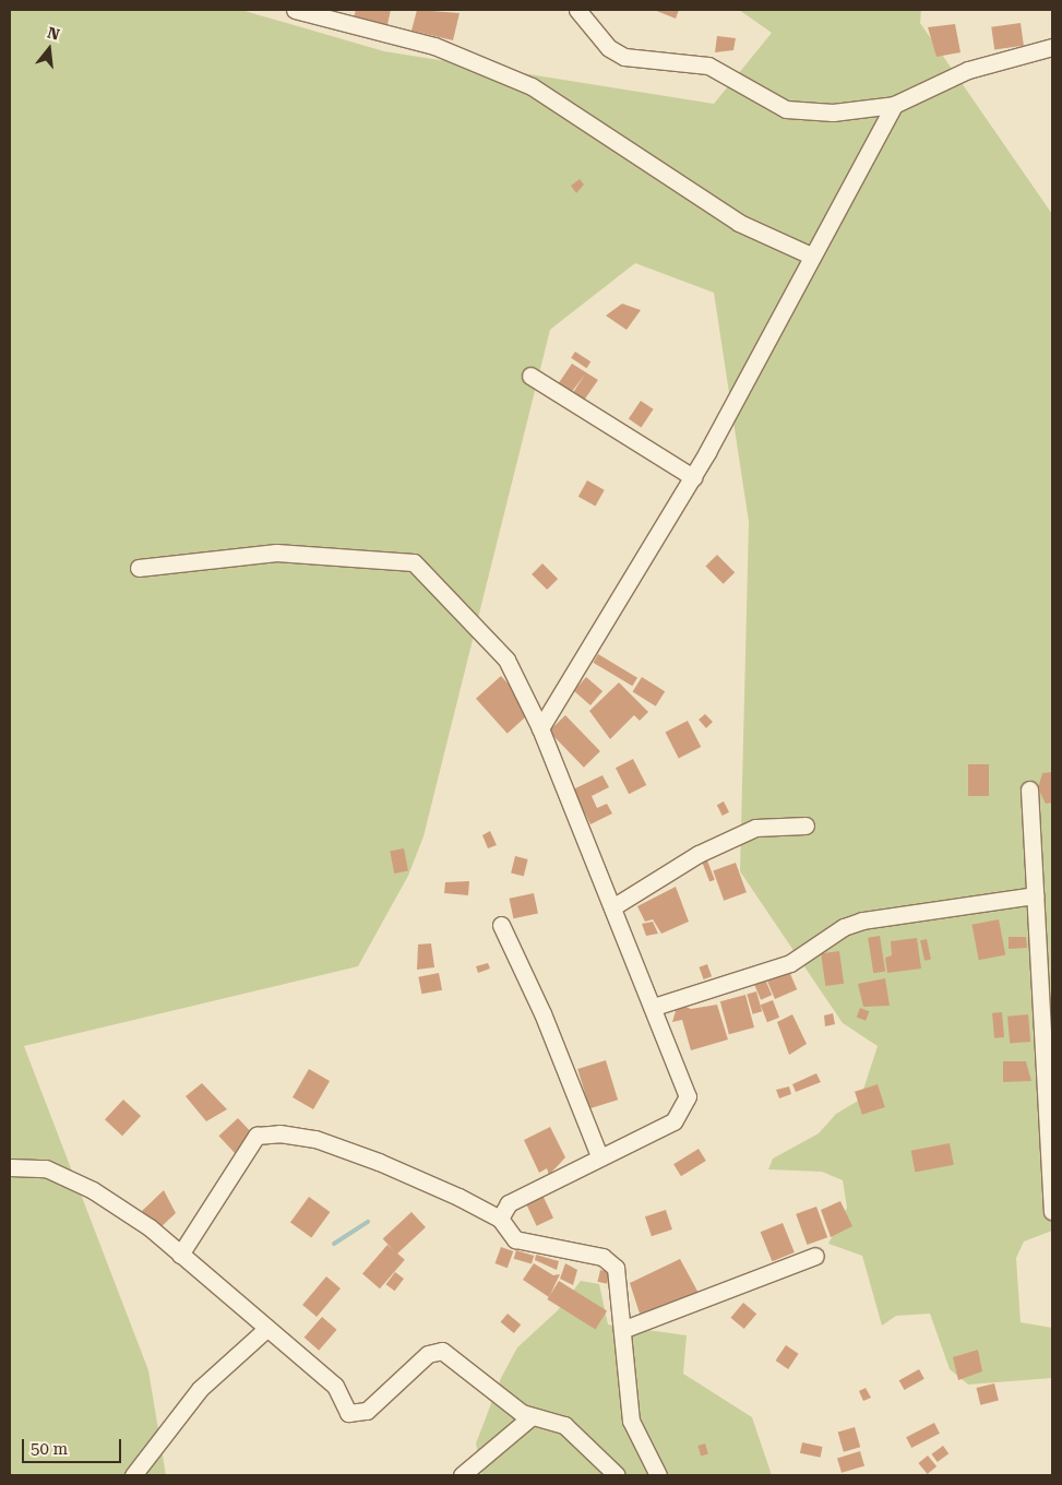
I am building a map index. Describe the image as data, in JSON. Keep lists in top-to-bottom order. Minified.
{"scale_bar":"50 m","north":"top"}
